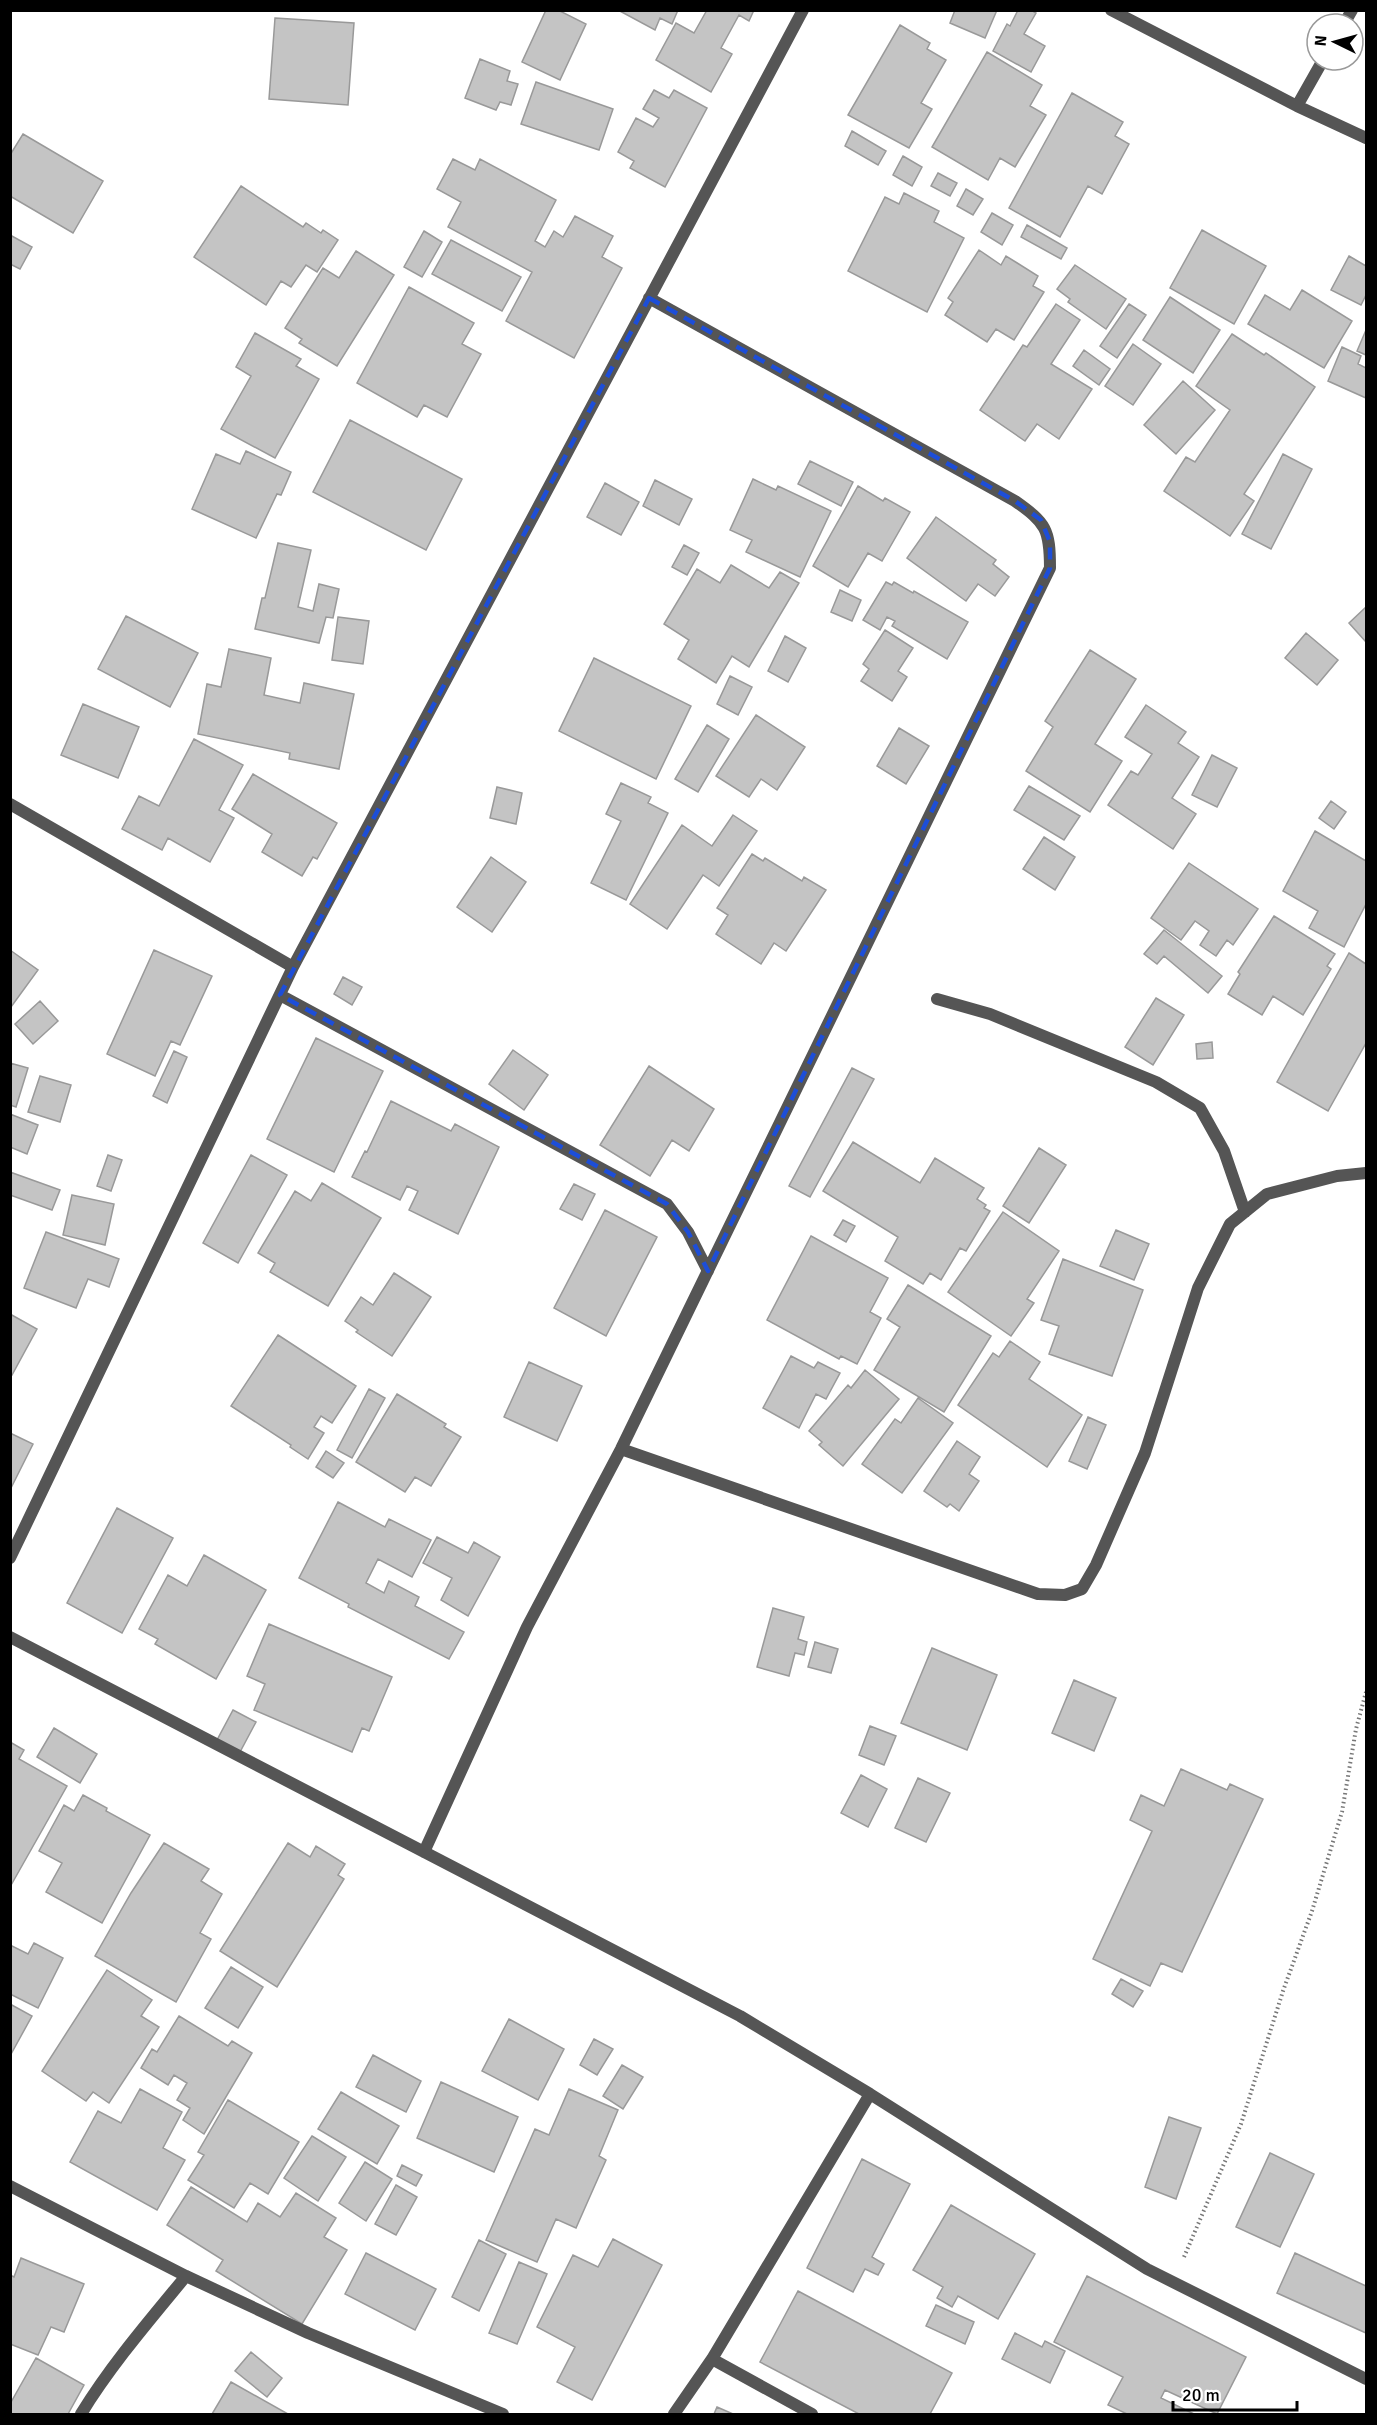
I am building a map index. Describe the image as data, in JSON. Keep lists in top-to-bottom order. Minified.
{"scale_bar":"20 m","north":"left"}
